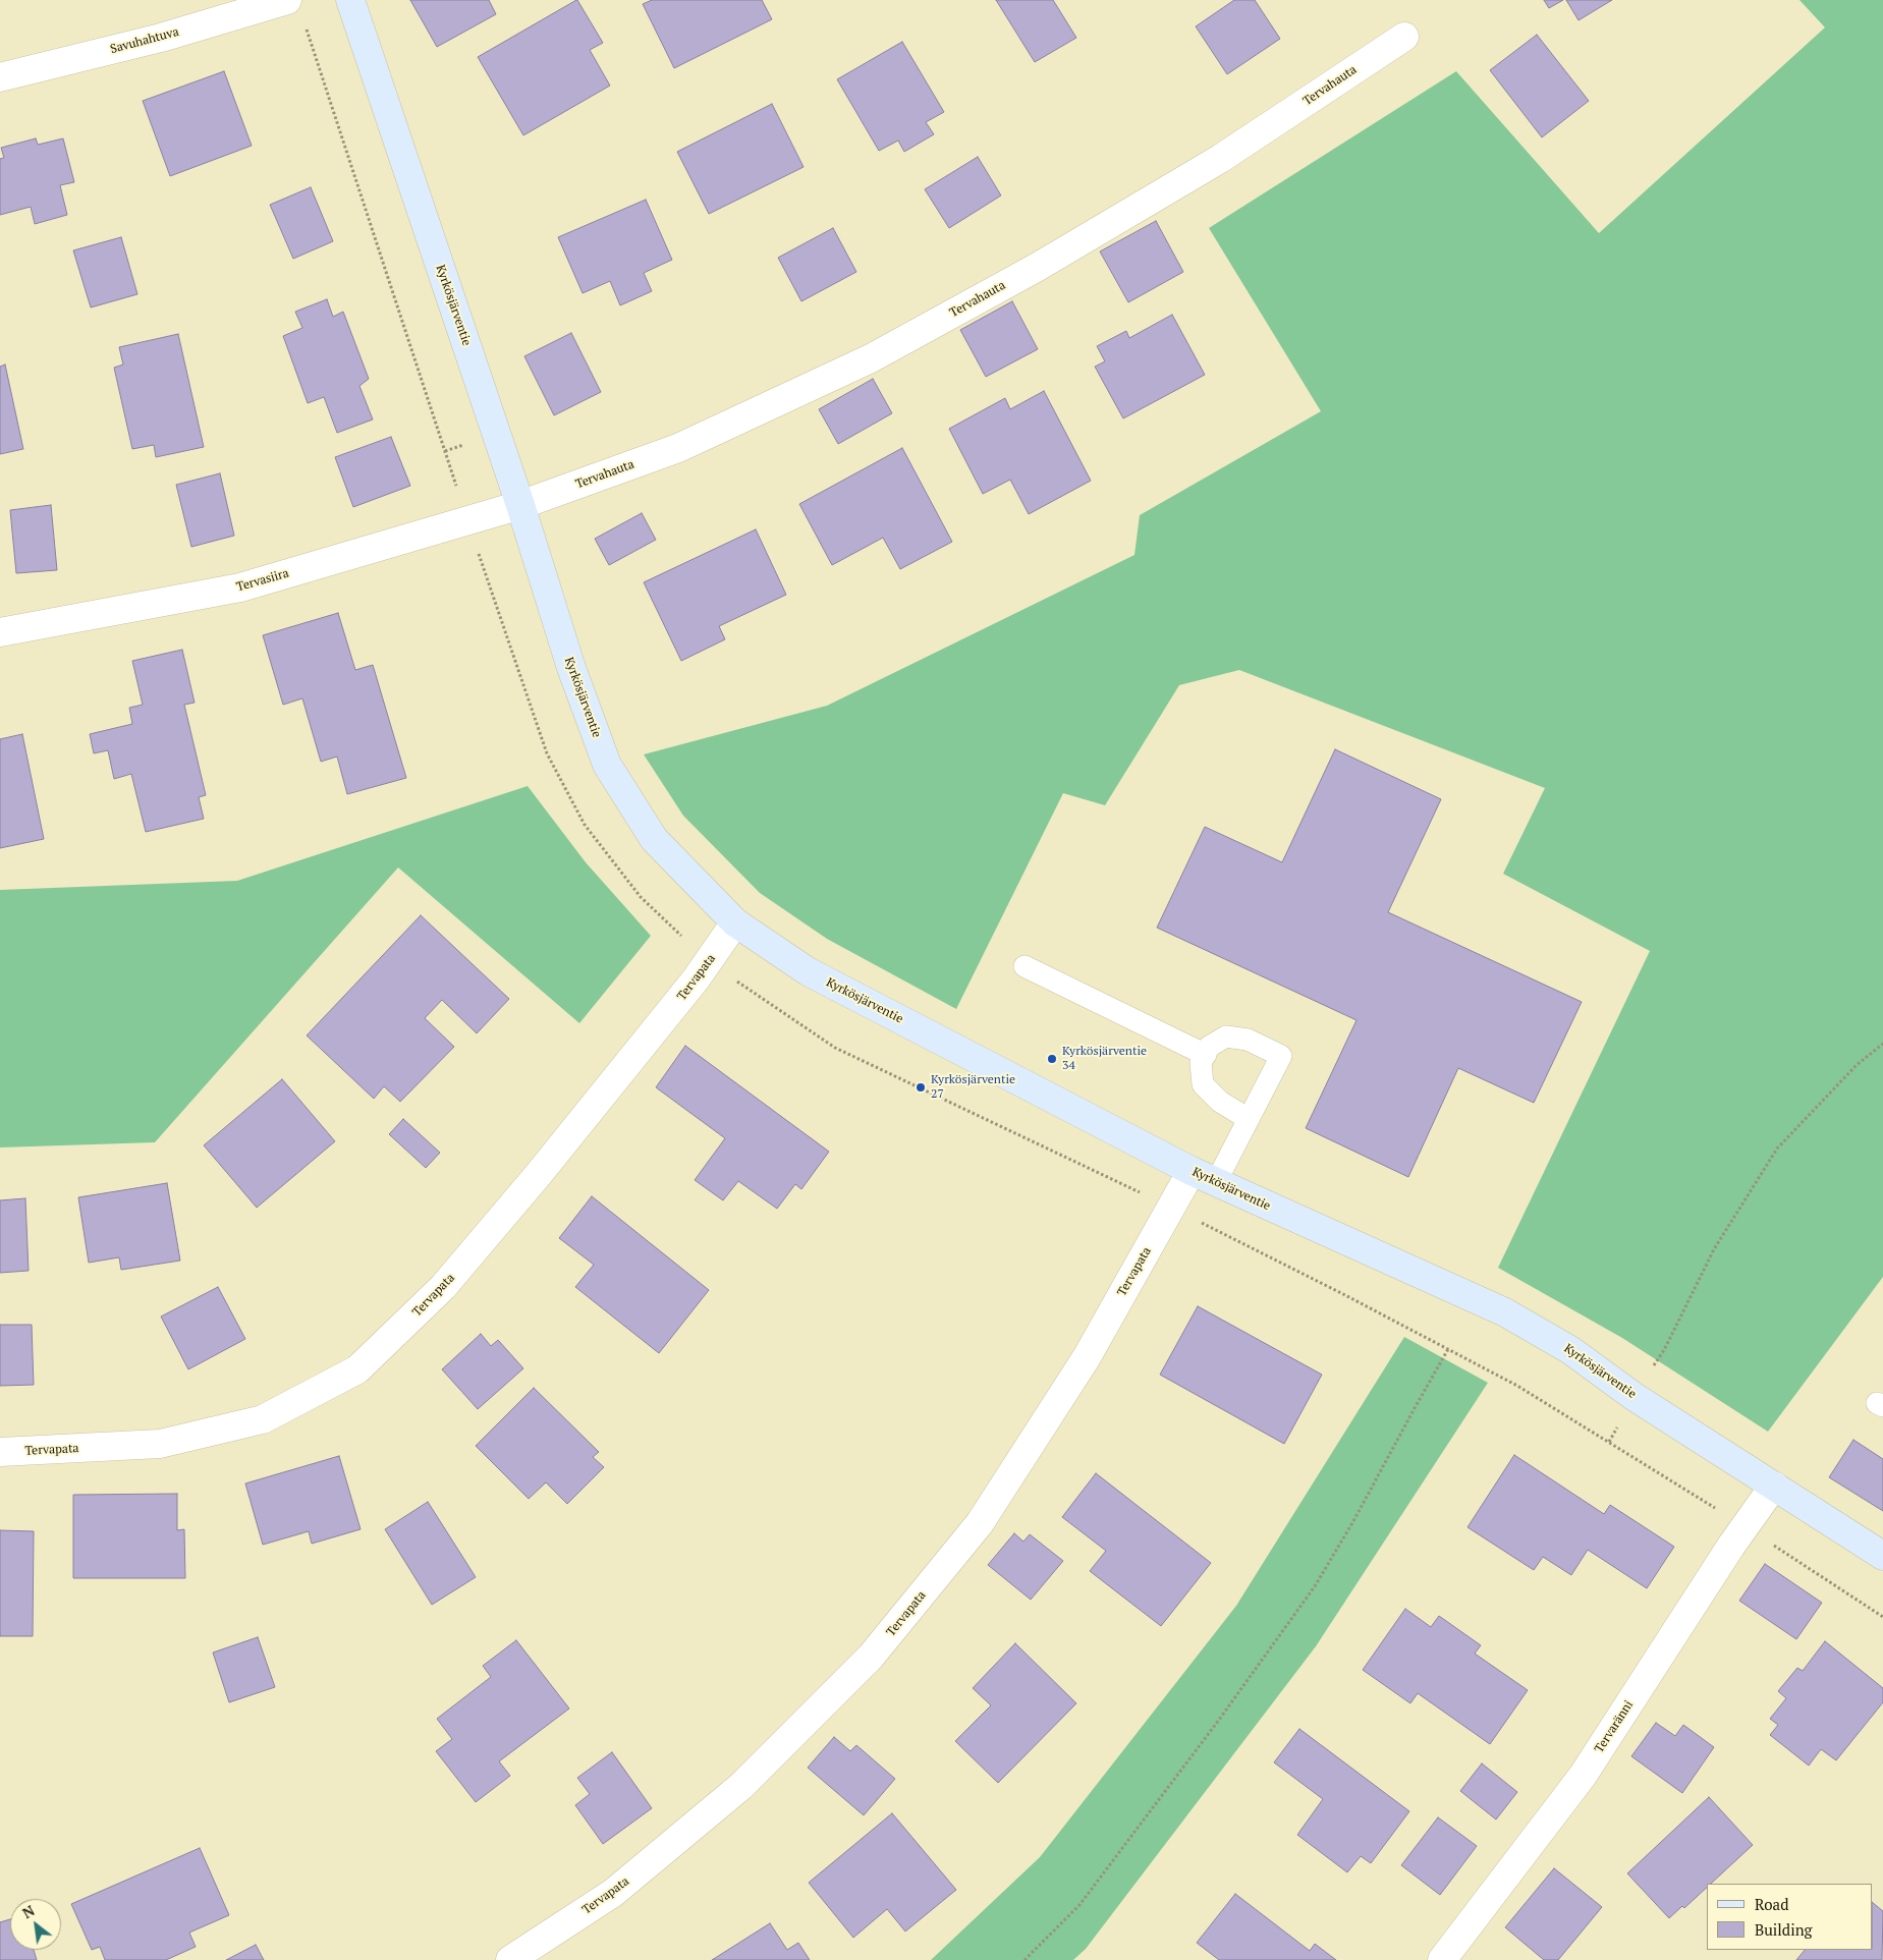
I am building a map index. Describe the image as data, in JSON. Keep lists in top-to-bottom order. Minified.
{"streets":{"street":["Savuhahtuva","Tervahauta","Kyrkösjärventie","Tervasiira","Tervapata","Tervaränni"]},"crossings":[["Tervahauta","Kyrkösjärventie"],["Tervahauta","Tervasiira"],["Kyrkösjärventie","Tervasiira"],["Kyrkösjärventie","Tervapata"],["Kyrkösjärventie","Tervaränni"]],"places":["Kyrkösjärventie 34","Kyrkösjärventie 27"],"legend":["Road","Building"],"north":"top left"}
